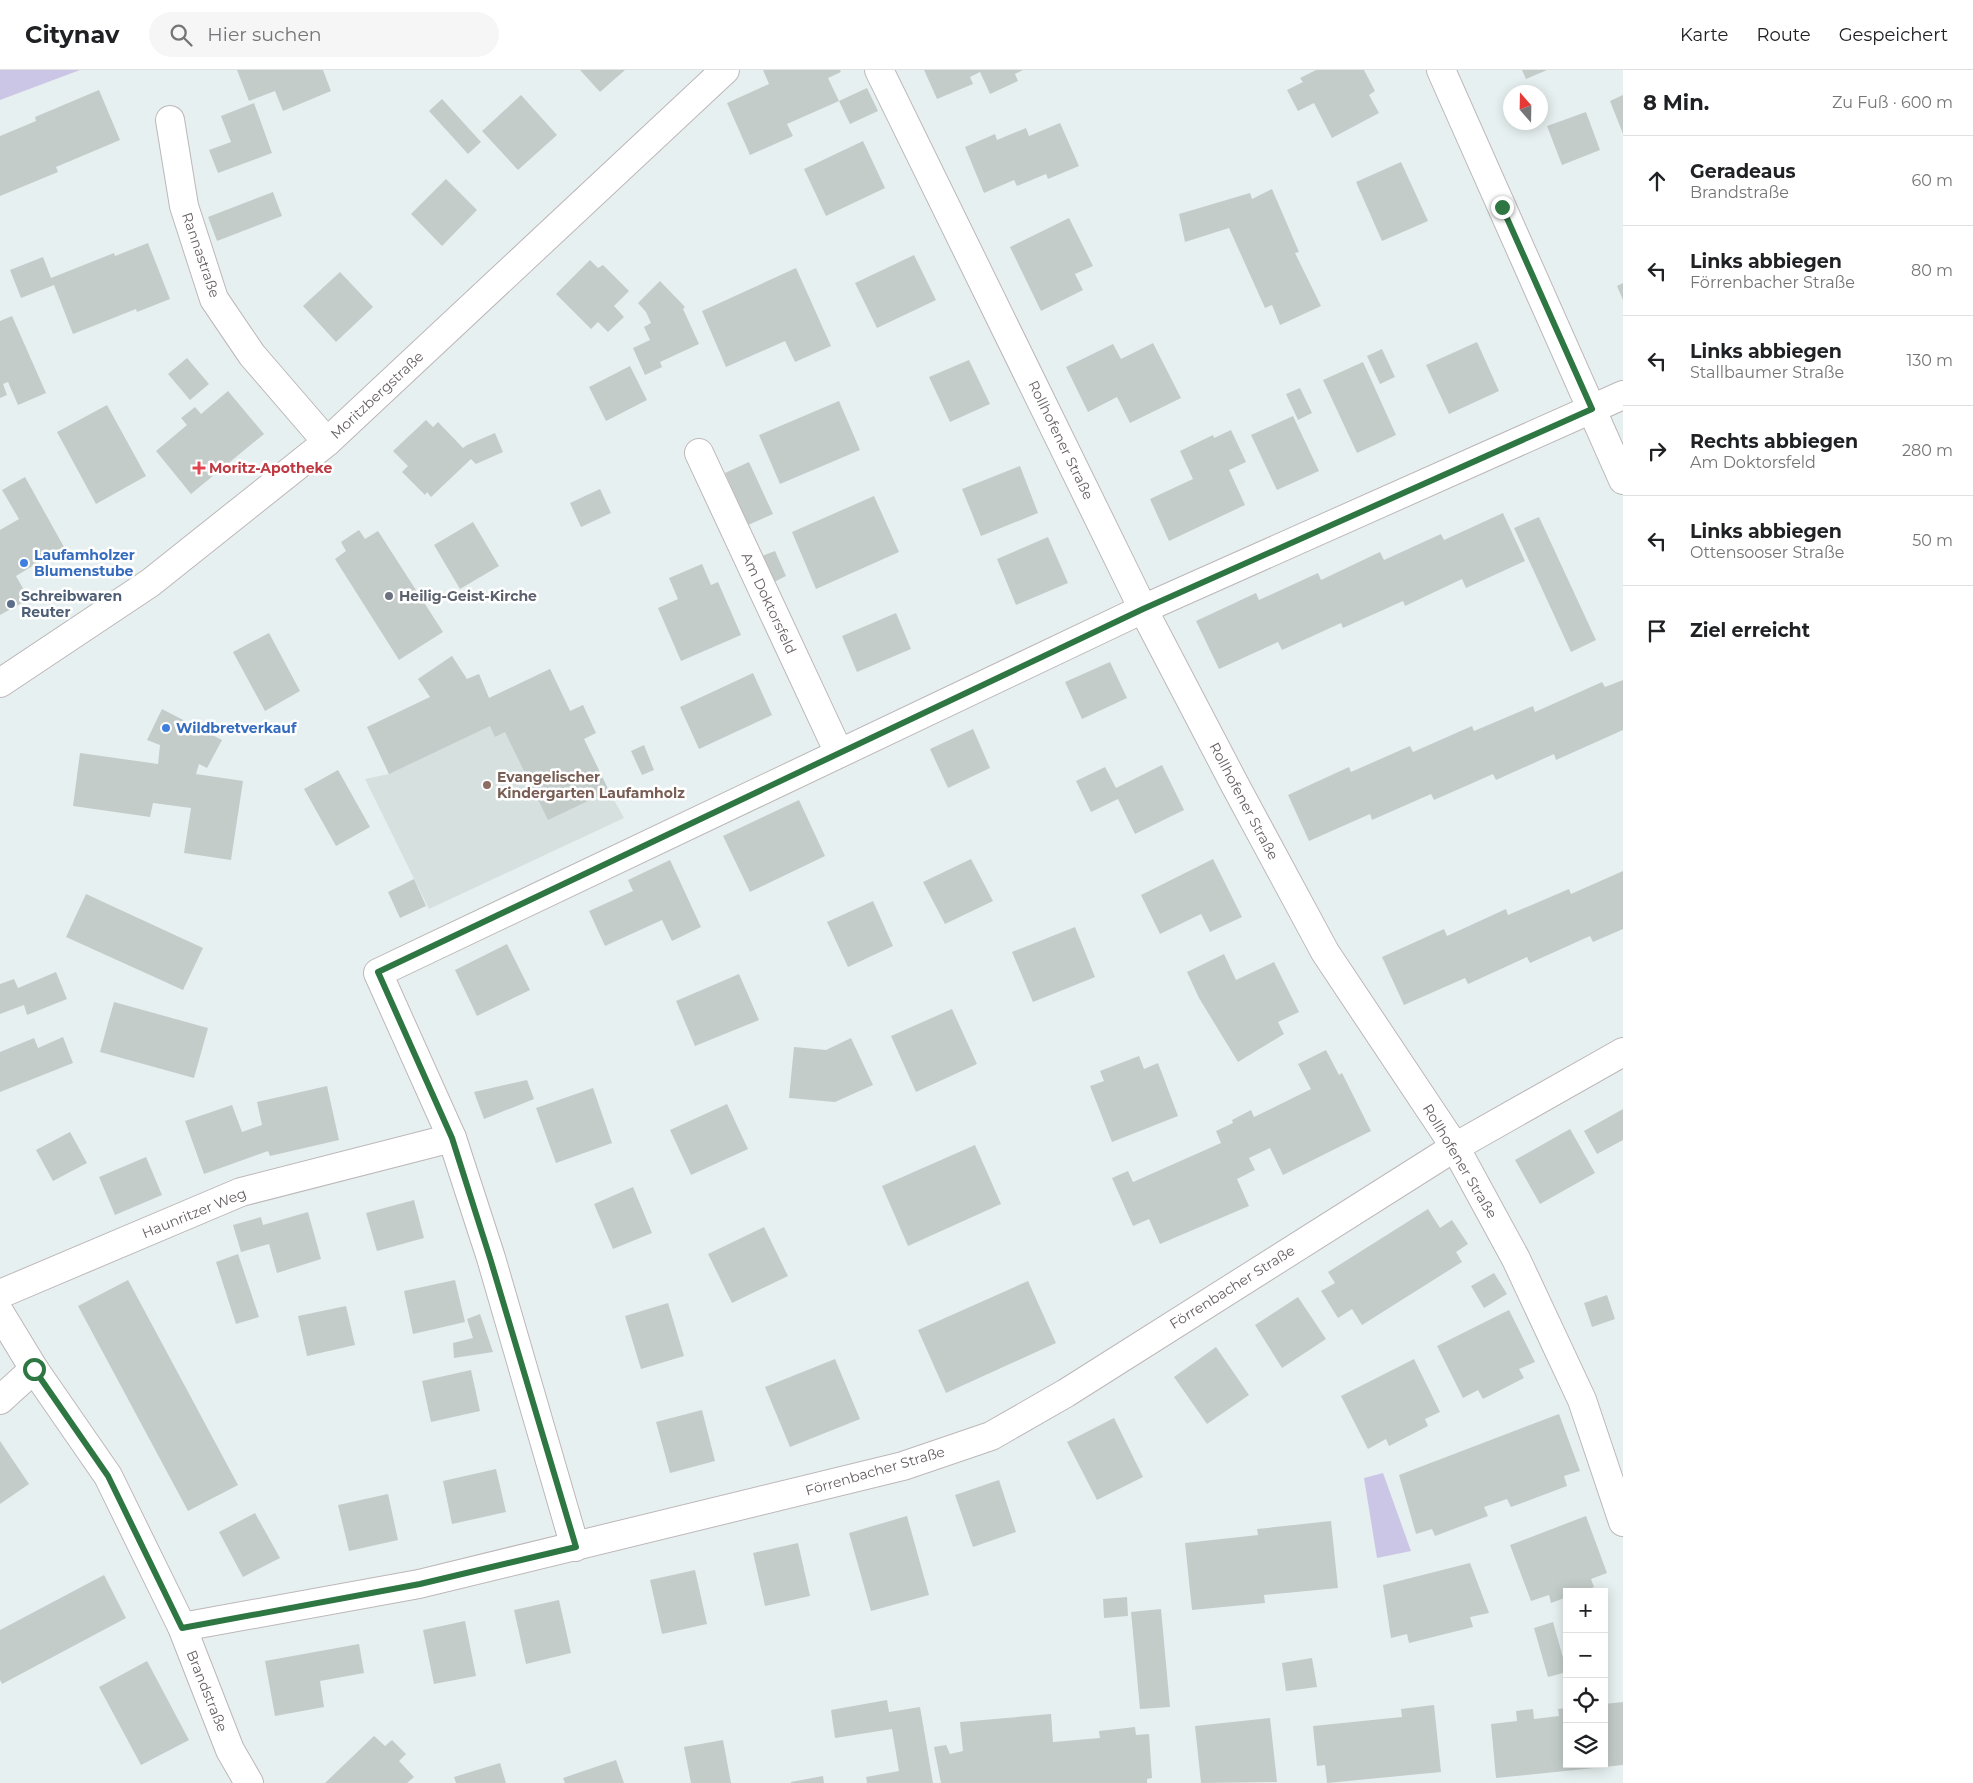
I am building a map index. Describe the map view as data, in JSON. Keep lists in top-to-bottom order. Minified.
{"streets":{"street":["Rannastraße","Moritzbergstraße","Rollhofener Straße","Am Doktorsfeld","Haunritzer Weg","Förrenbacher Straße","Brandstraße"]},"crossings":[["Rannastraße","Moritzbergstraße"],["Rollhofener Straße","Förrenbacher Straße"],["Förrenbacher Straße","Brandstraße"]],"places":{"health":["Moritz-Apotheke"],"other":["Laufamholzer Blumenstube","Heilig-Geist-Kirche","Schreibwaren Reuter","Wildbretverkauf","Evangelischer Kindergarten Laufamholz"]},"north":"top","page":{"header":"Citynav","search":"Hier suchen","nav":["Karte","Route","Gespeichert"],"heading":["8 Min.","Zu Fuß · 600 m"],"list":[["Geradeaus","Brandstraße","60 m"],["Links abbiegen","Förrenbacher Straße","80 m"],["Links abbiegen","Stallbaumer Straße","130 m"],["Rechts abbiegen","Am Doktorsfeld","280 m"],["Links abbiegen","Ottensooser Straße","50 m"],"Ziel erreicht"],"map_buttons":["+","−"]}}
